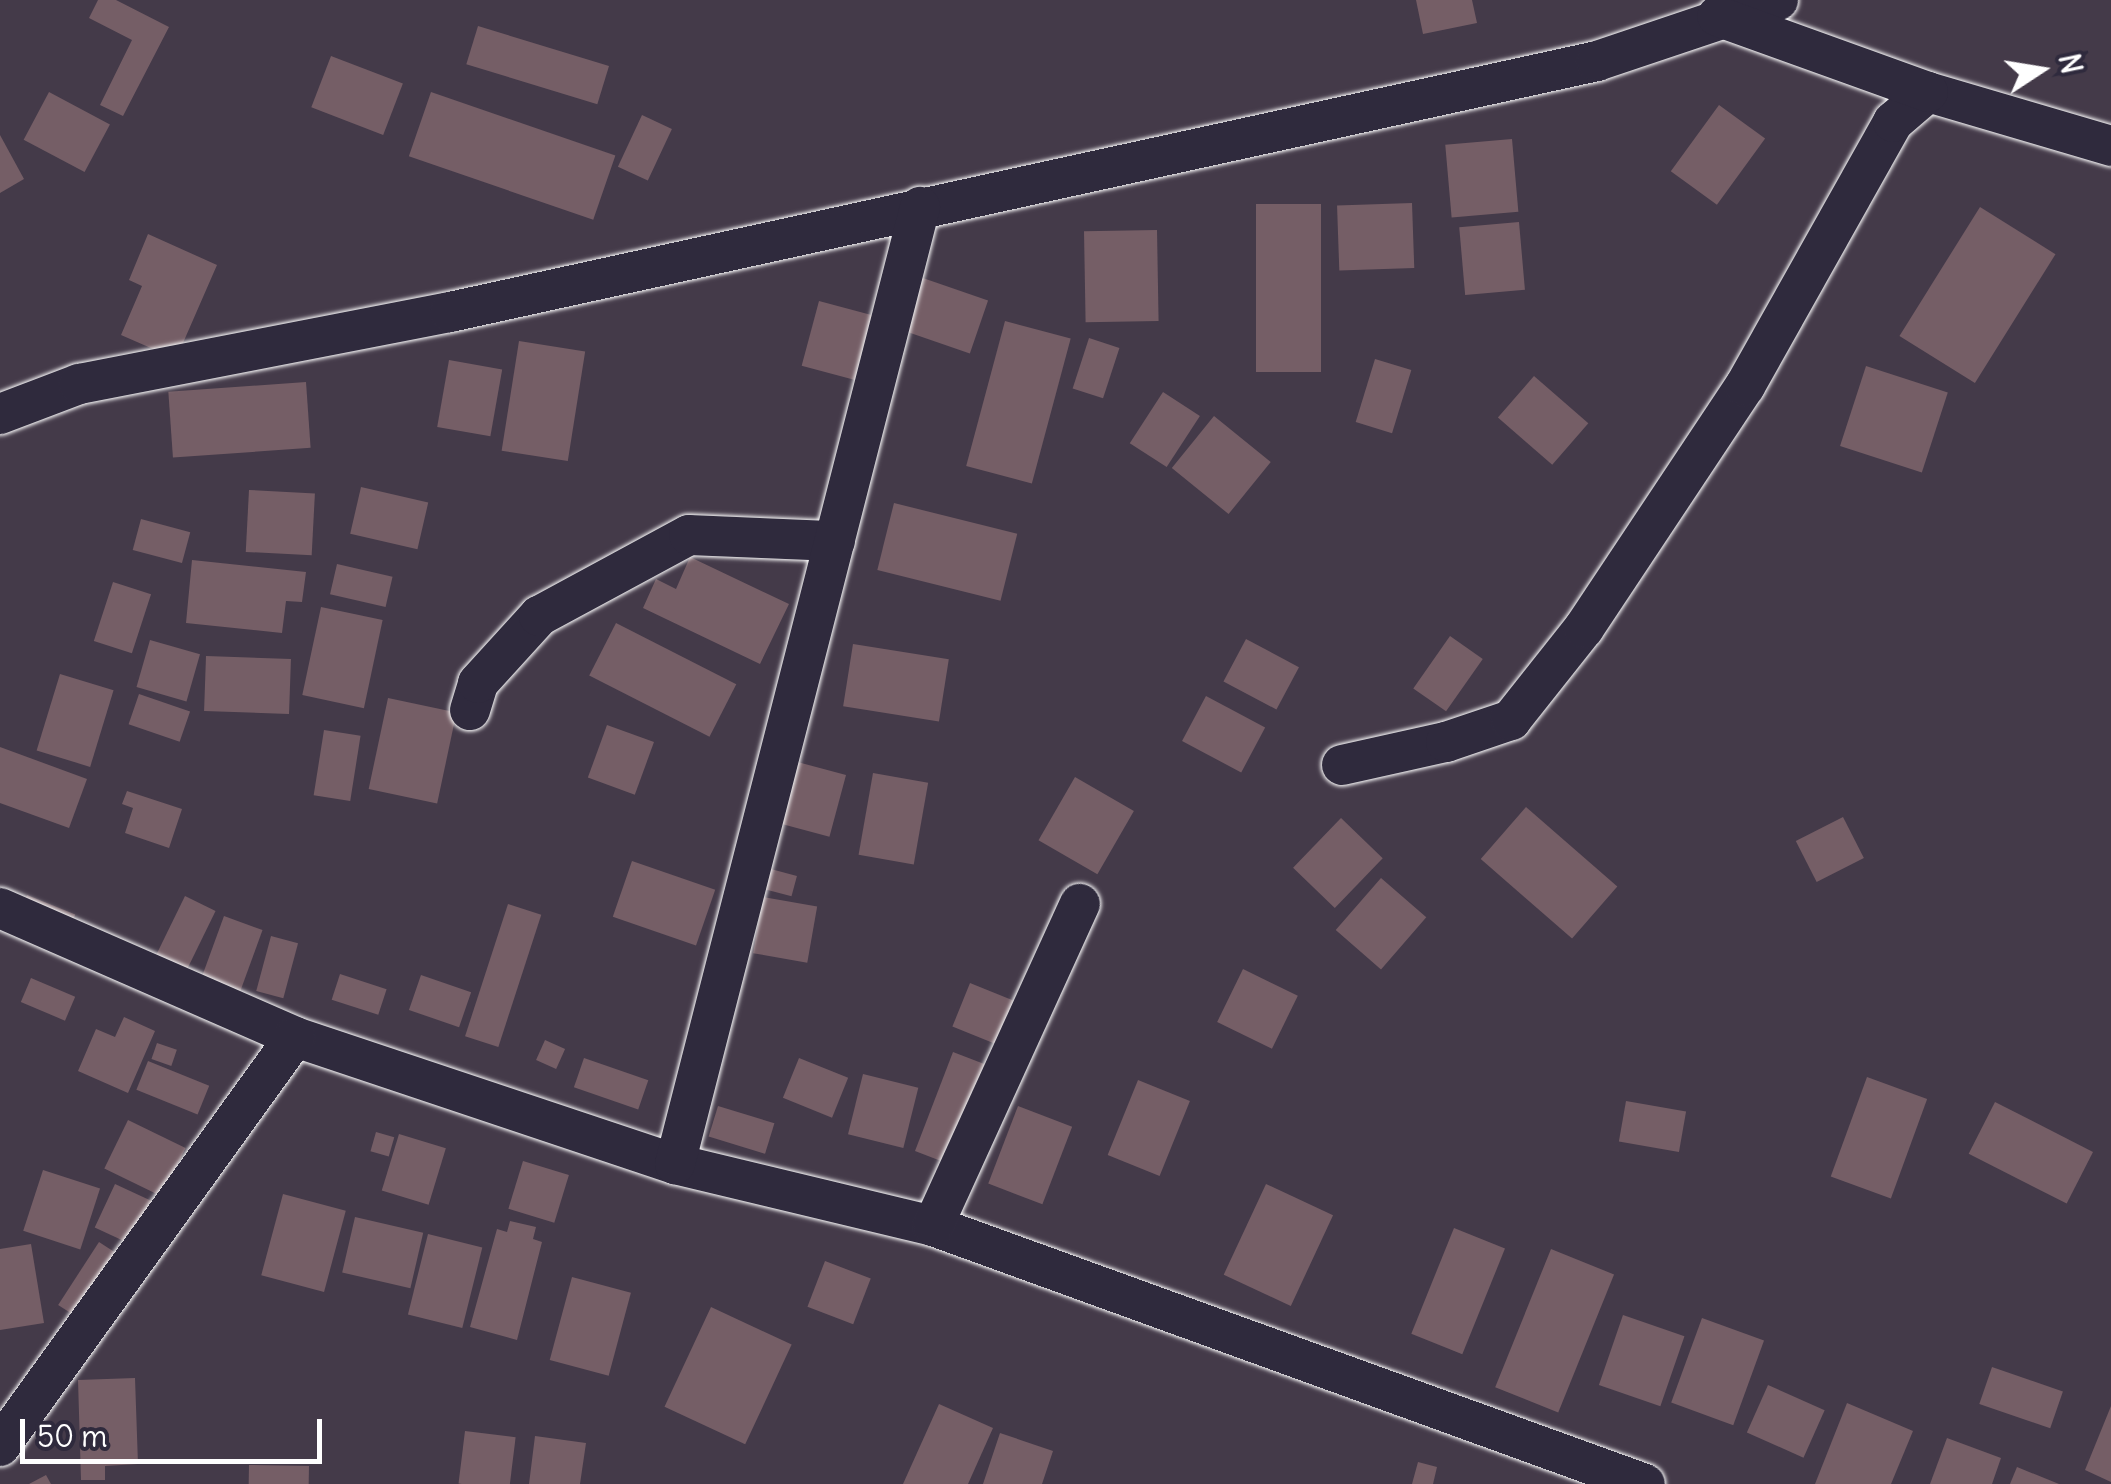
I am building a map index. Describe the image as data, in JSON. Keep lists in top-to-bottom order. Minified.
{"scale_bar":"50 m","north":"right"}
